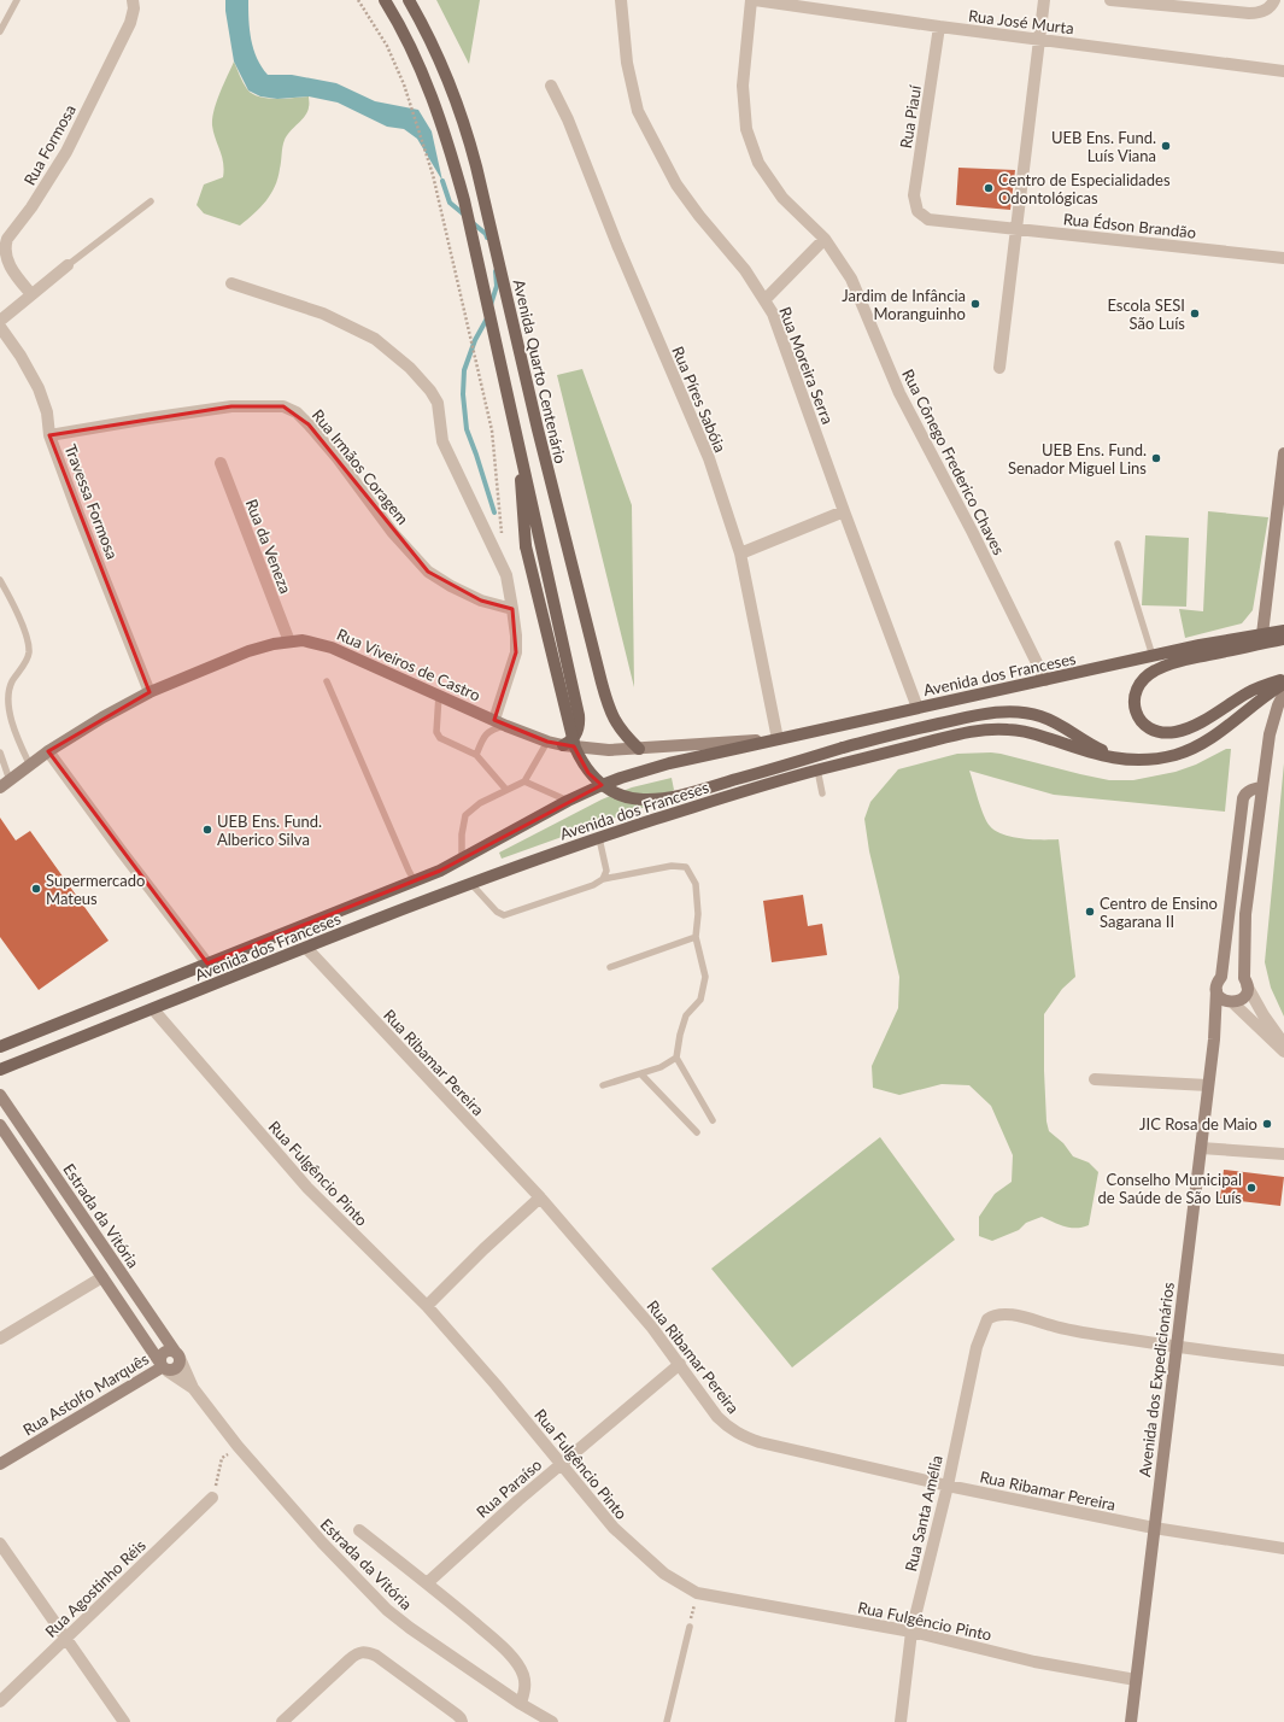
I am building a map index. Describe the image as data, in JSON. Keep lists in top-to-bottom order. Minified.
{"streets":{"main road":["Avenida Quarto Centenário","Avenida dos Franceses"],"street":["Rua José Murta","Rua Piauí","Rua Formosa","Rua Édson Brandão","Rua Moreira Serra","Rua Píres Sabóia","Rua Cônego Frederico Chaves","Rua Irmãos Coragem","Travessa Formosa","Rua da Veneza","Rua Viveiros de Castro","Rua Ribamar Pereira","Rua Fulgêncio Pinto","Estrada da Vitória","Avenida dos Expedicionários","Rua Astolfo Marquês","Rua Paraíso","Rua Santa Amélia","Rua Agostinho Réis"]},"crossings":[["Rua José Murta","Rua Piauí"],["Rua Piauí","Rua Édson Brandão"],["Rua Moreira Serra","Avenida dos Franceses"],["Avenida Quarto Centenário","Rua Viveiros de Castro"],["Rua Píres Sabóia","Rua Viveiros de Castro"],["Rua Píres Sabóia","Avenida dos Franceses"],["Rua Cônego Frederico Chaves","Avenida dos Franceses"],["Rua Irmãos Coragem","Travessa Formosa"],["Travessa Formosa","Rua Viveiros de Castro"],["Rua da Veneza","Rua Viveiros de Castro"],["Rua Viveiros de Castro","Avenida dos Franceses"],["Avenida dos Franceses","Rua Ribamar Pereira"],["Avenida dos Franceses","Rua Fulgêncio Pinto"],["Rua Ribamar Pereira","Avenida dos Expedicionários"],["Rua Ribamar Pereira","Rua Paraíso"],["Rua Ribamar Pereira","Rua Santa Amélia"],["Rua Fulgêncio Pinto","Avenida dos Expedicionários"],["Rua Fulgêncio Pinto","Rua Paraíso"],["Rua Fulgêncio Pinto","Rua Santa Amélia"],["Estrada da Vitória","Rua Astolfo Marquês"],["Avenida dos Expedicionários","Rua Santa Amélia"]],"places":["UEB Ens. Fund. Luís Viana","Centro de Especialidades Odontológicas","Jardim de Infância Moranguinho","Escola SESI São Luís","UEB Ens. Fund. Senador Miguel Lins","UEB Ens. Fund. Alberico Silva","Supermercado Mateus","Centro de Ensino Sagarana II","JIC Rosa de Maio","Conselho Municipal de Saúde de São Luís"]}
